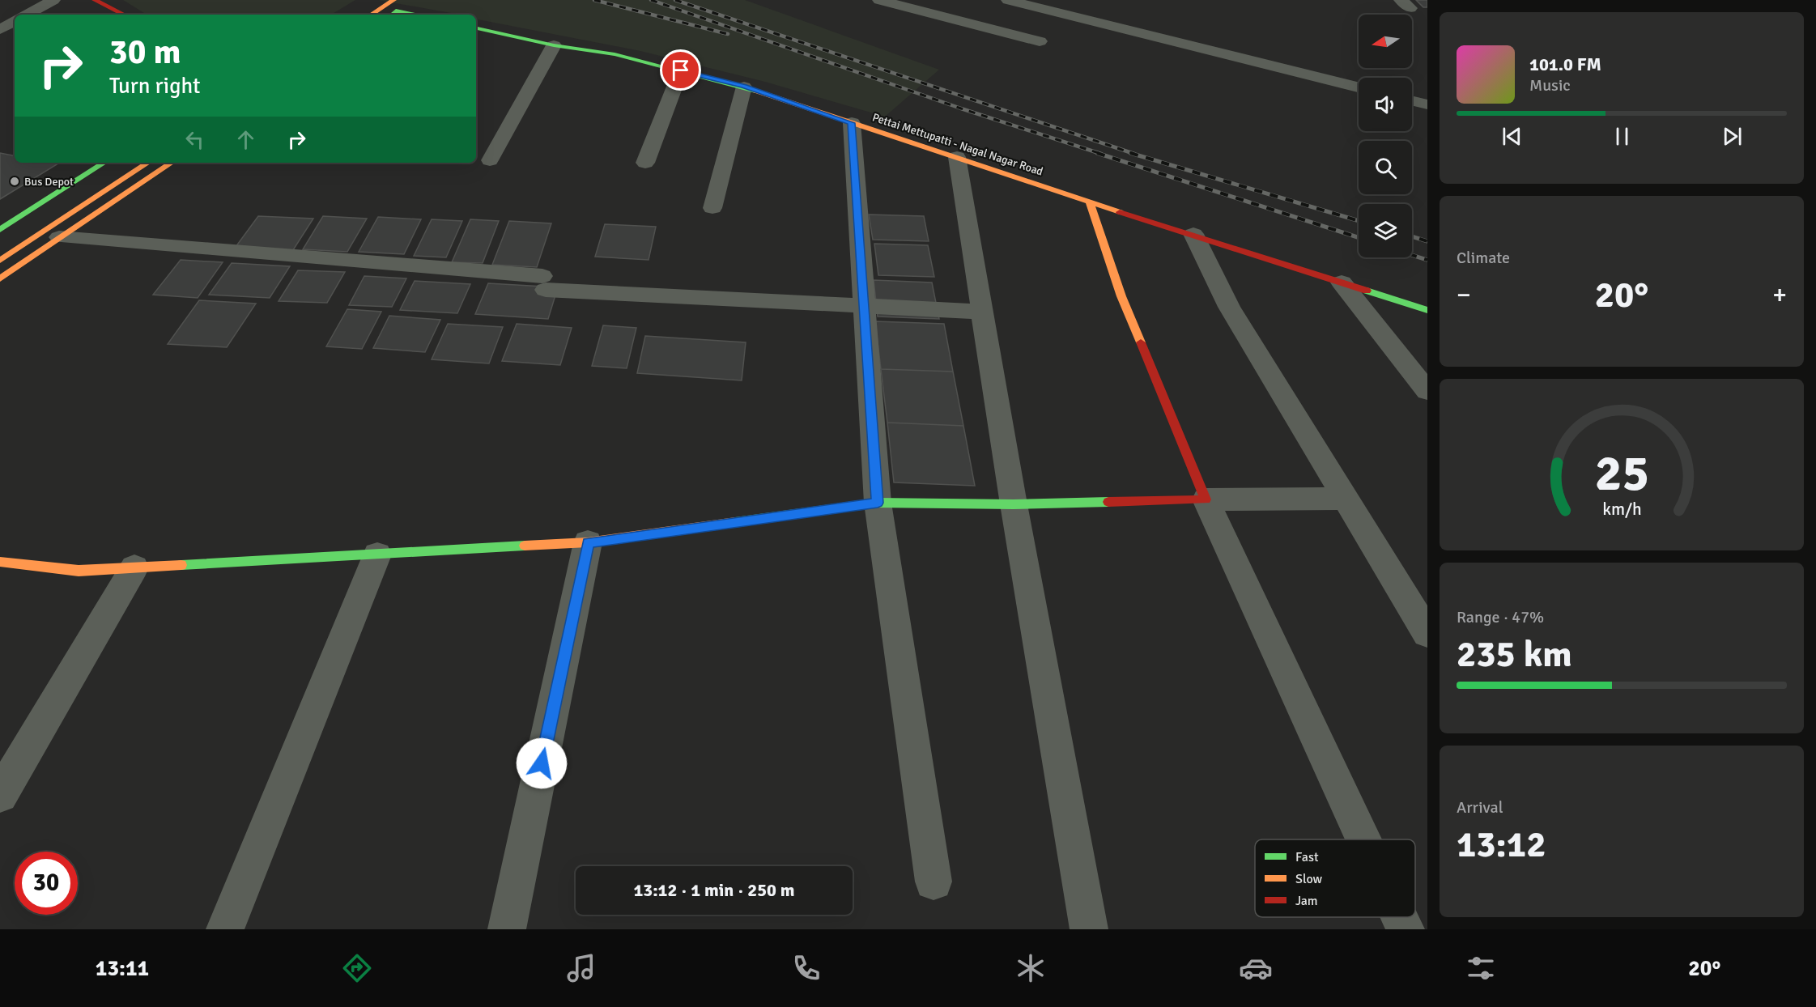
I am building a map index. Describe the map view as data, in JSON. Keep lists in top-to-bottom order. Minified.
{"streets":{"main road":["Pettai Mettupatti - Nagal Nagar Road"]},"places":["Bus Depot"],"legend":["Fast","Slow","Jam"],"north":"left","page":{"turn":["30 m","Turn right"],"song":["101.0 FM","Music"],"tile":["Climate",["Range · 47%","235 km"],["Arrival","13:12"]],"heat":["−","20°","+"],"limit":"30","trip":"13:12 · 1 min · 250 m","tabs":["13:11","20°"],"gauge":["25","km/h"]}}
